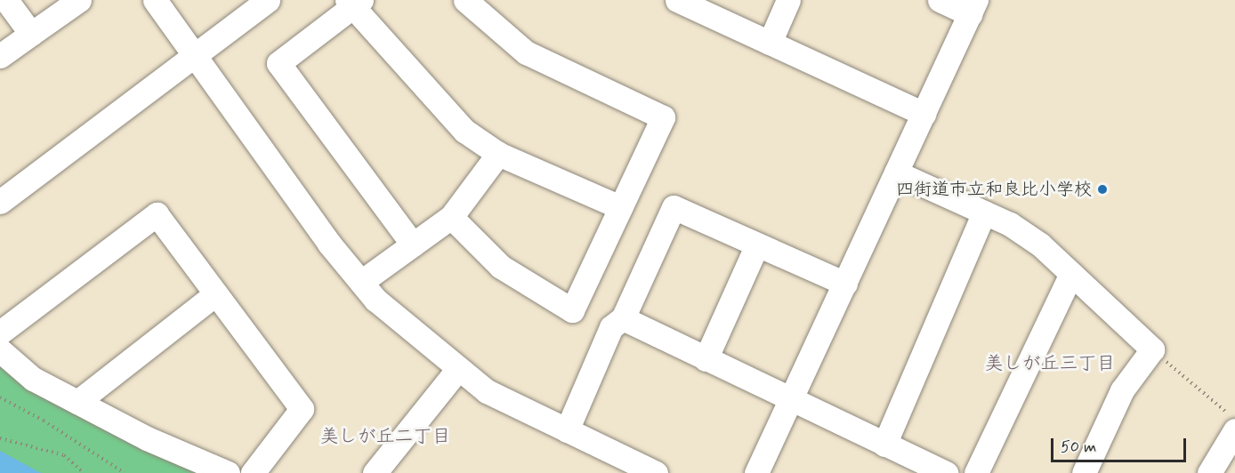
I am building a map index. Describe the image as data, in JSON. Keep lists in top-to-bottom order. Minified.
{"districts":["美しが丘三丁目","美しが丘二丁目"],"places":["四街道市立和良比小学校"],"scale_bar":"50 m"}
